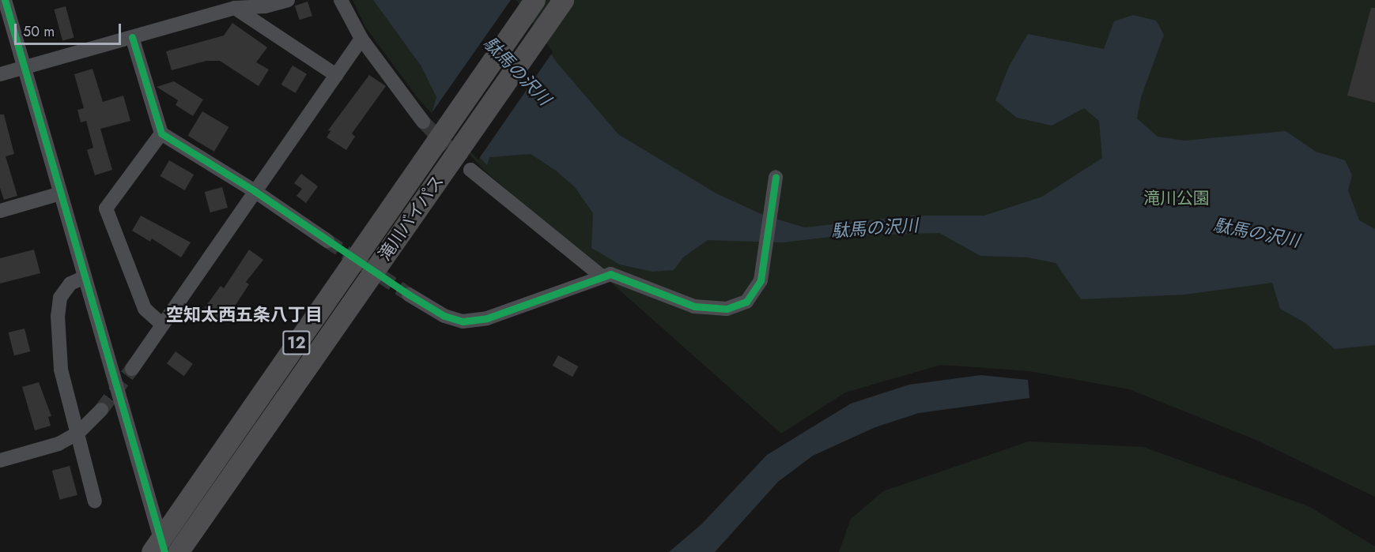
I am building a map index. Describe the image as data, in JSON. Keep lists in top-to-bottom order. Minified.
{"streets":{"highway":["滝川バイパス","12"]},"districts":["空知太西五条八丁目"],"water":["駄馬の沢川"],"parks":["滝川公園"],"scale_bar":"50 m"}
